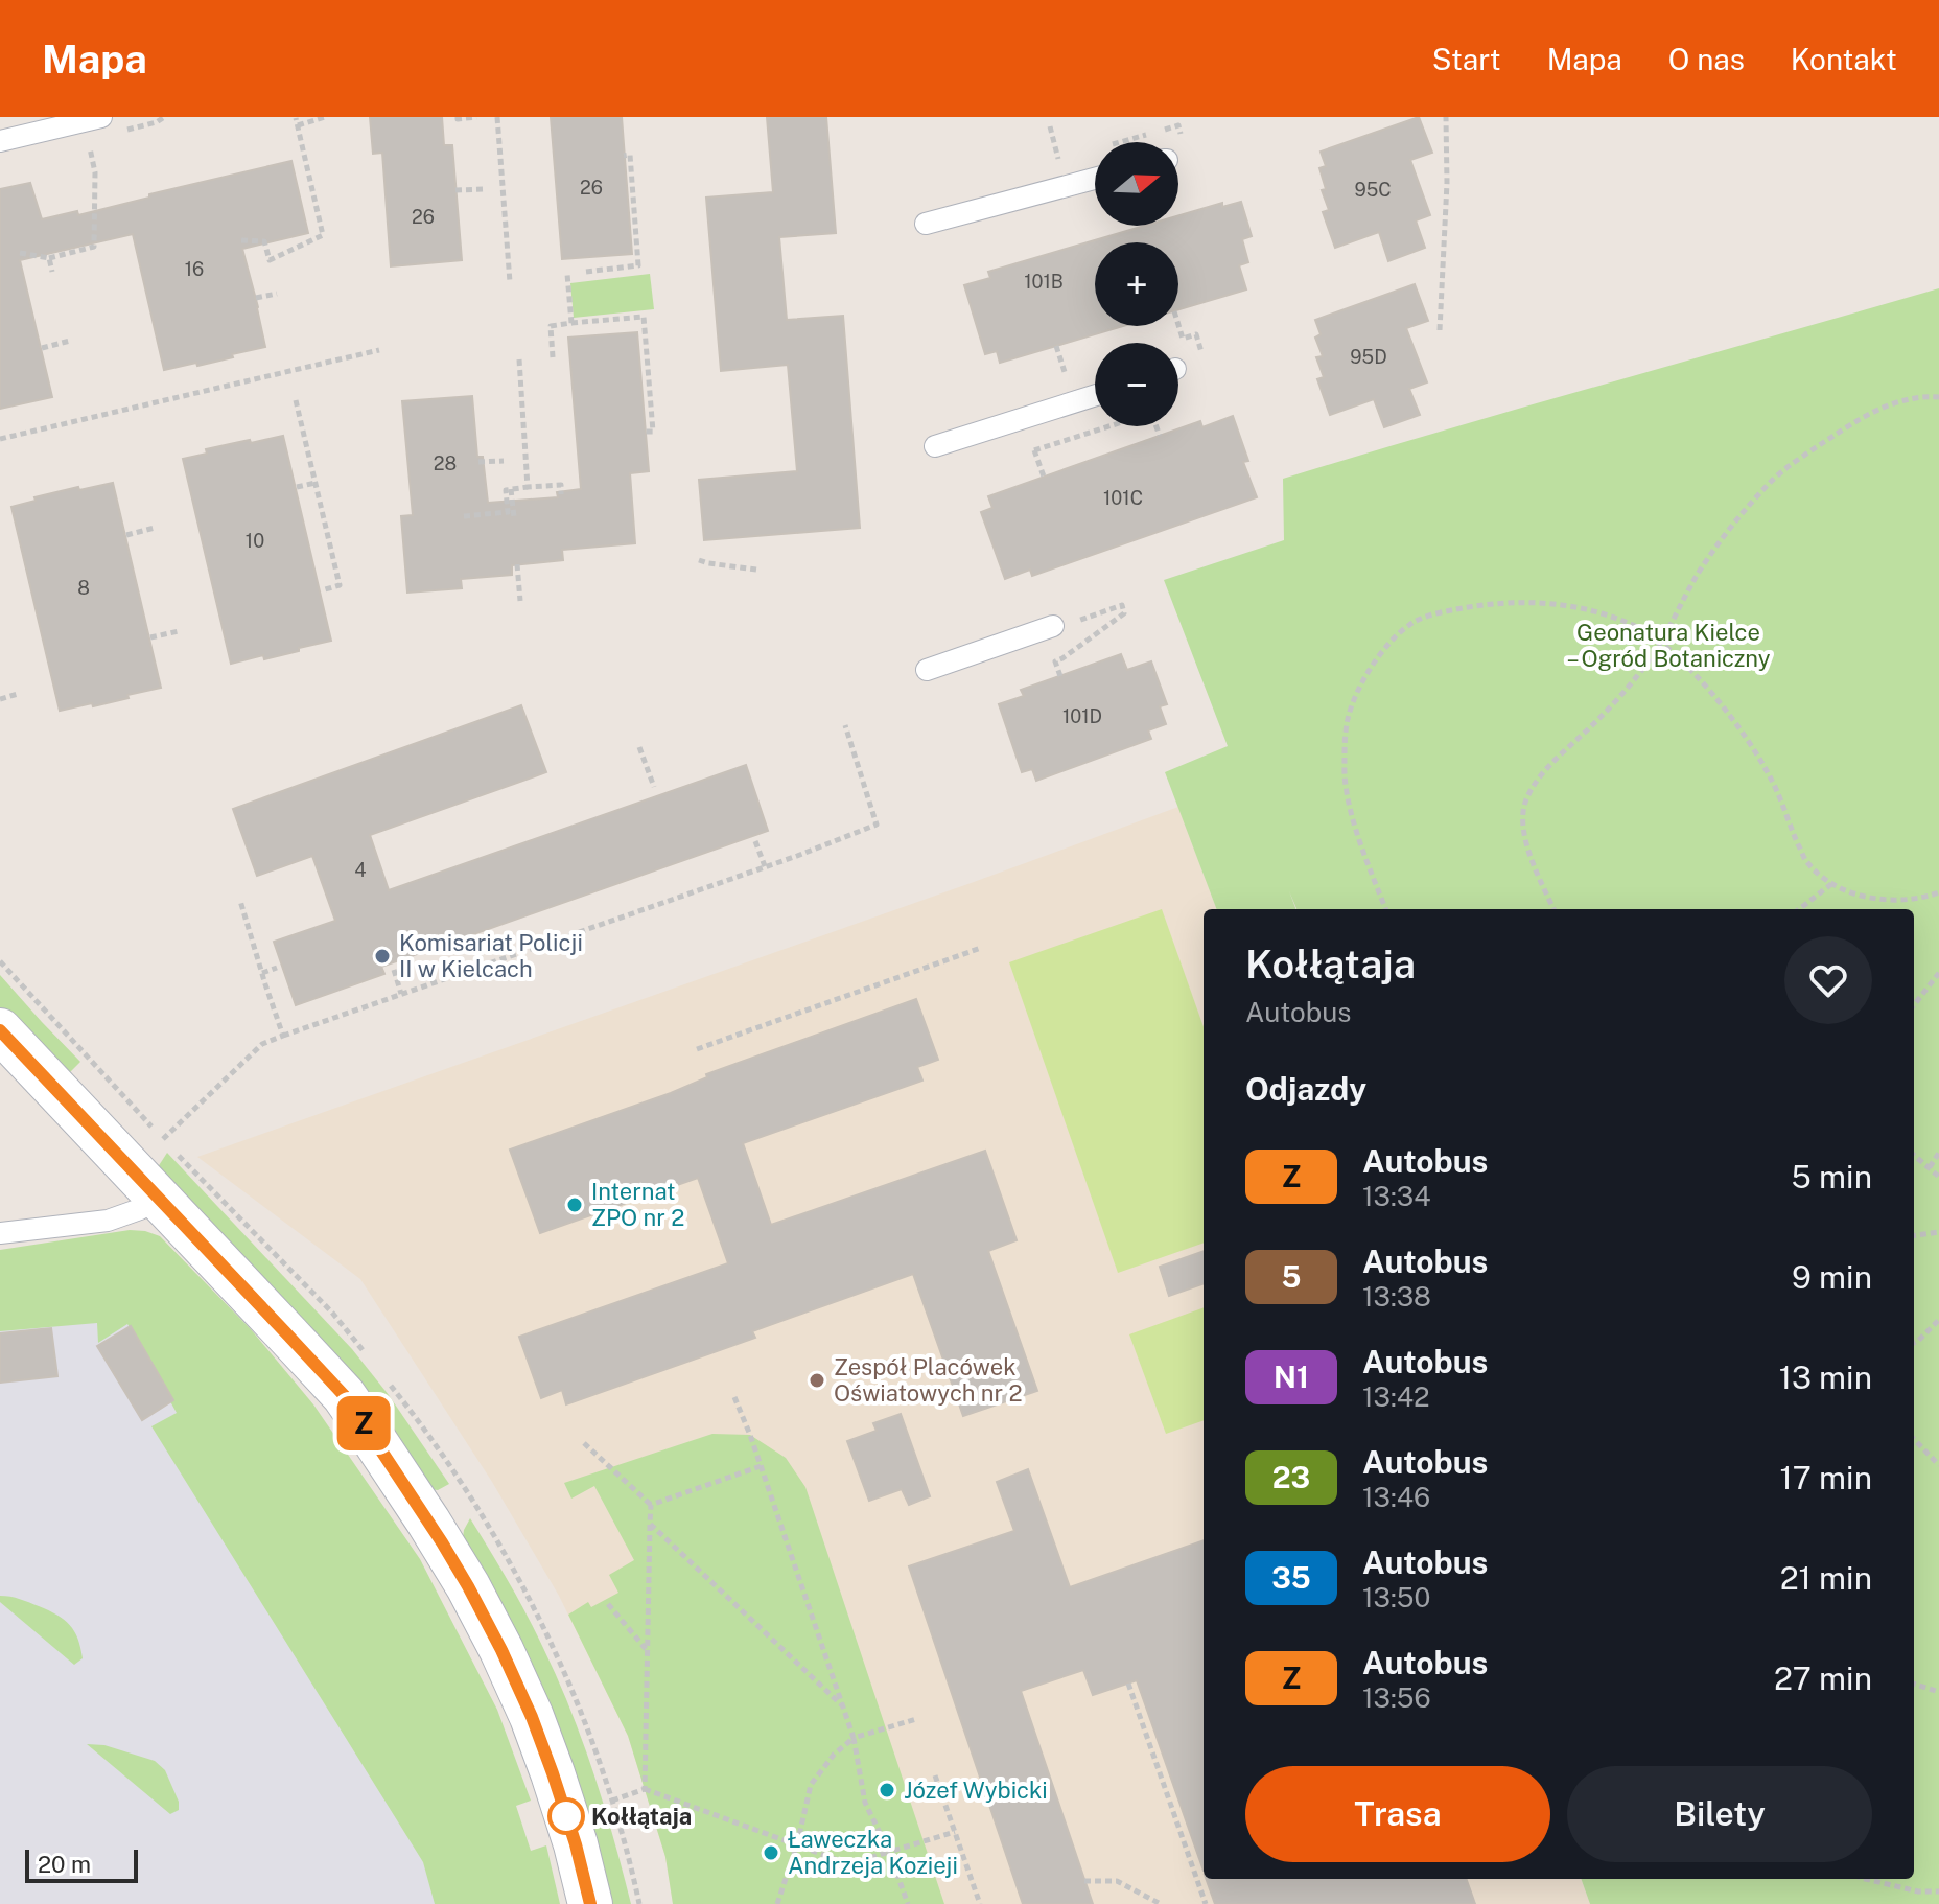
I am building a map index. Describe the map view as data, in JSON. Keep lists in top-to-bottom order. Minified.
{"parks":["Geonatura Kielce – Ogród Botaniczny"],"places":["Komisariat Policji II w Kielcach","Internat ZPO nr 2","Zespół Placówek Oświatowych nr 2","Józef Wybicki","Kołłątaja","Ławeczka Andrzeja Kozieji"],"lines":["bus line Z"],"house_numbers":["26","95C","26","16","101B","95D","28","101C","10","8","101D","4"],"scale_bar":"20 m","north":"right","page":{"header":"Mapa","nav":["Start","Mapa","O nas","Kontakt"],"on_map":"Z","map_buttons":["+","−"],"heading":[["Kołłątaja","Autobus"],"Odjazdy"],"list":[{"mark":"Z","name":"Autobus","note":"13:34","value":"5 min"},{"mark":"5","name":"Autobus","note":"13:38","value":"9 min"},{"mark":"N1","name":"Autobus","note":"13:42","value":"13 min"},{"mark":"23","name":"Autobus","note":"13:46","value":"17 min"},{"mark":"35","name":"Autobus","note":"13:50","value":"21 min"},{"mark":"Z","name":"Autobus","note":"13:56","value":"27 min"}],"buttons":["Trasa","Bilety"],"scale":"20 m"}}
